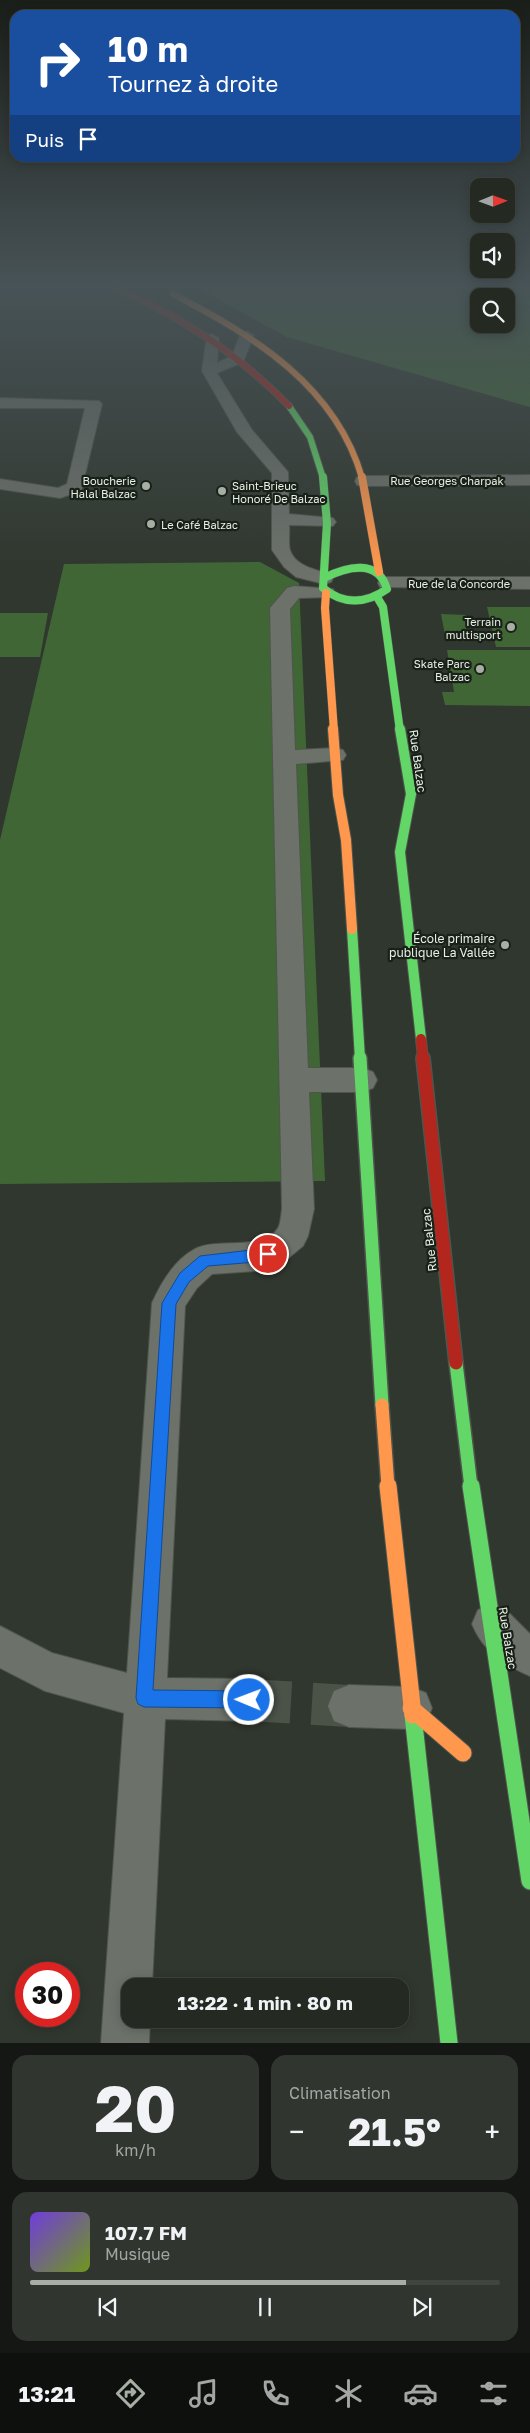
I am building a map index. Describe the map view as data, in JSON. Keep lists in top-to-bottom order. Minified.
{"streets":{"street":["Rue Georges Charpak","Rue de la Concorde","Rue Balzac"]},"crossings":[["Rue Georges Charpak","Rue Balzac"],["Rue de la Concorde","Rue Balzac"]],"places":["Boucherie Halal Balzac","Saint-Brieuc Honoré De Balzac","Le Café Balzac","Terrain multisport","Skate Parc Balzac","École primaire publique La Vallée"],"north":"right","page":{"turn":["10 m","Tournez à droite"],"then":"Puis","limit":"30","trip":"13:22 · 1 min · 80 m","tile":[["20","km/h"],"Climatisation"],"heat":["−","21.5°","+"],"song":["107.7 FM","Musique"],"tabs":"13:21"}}
